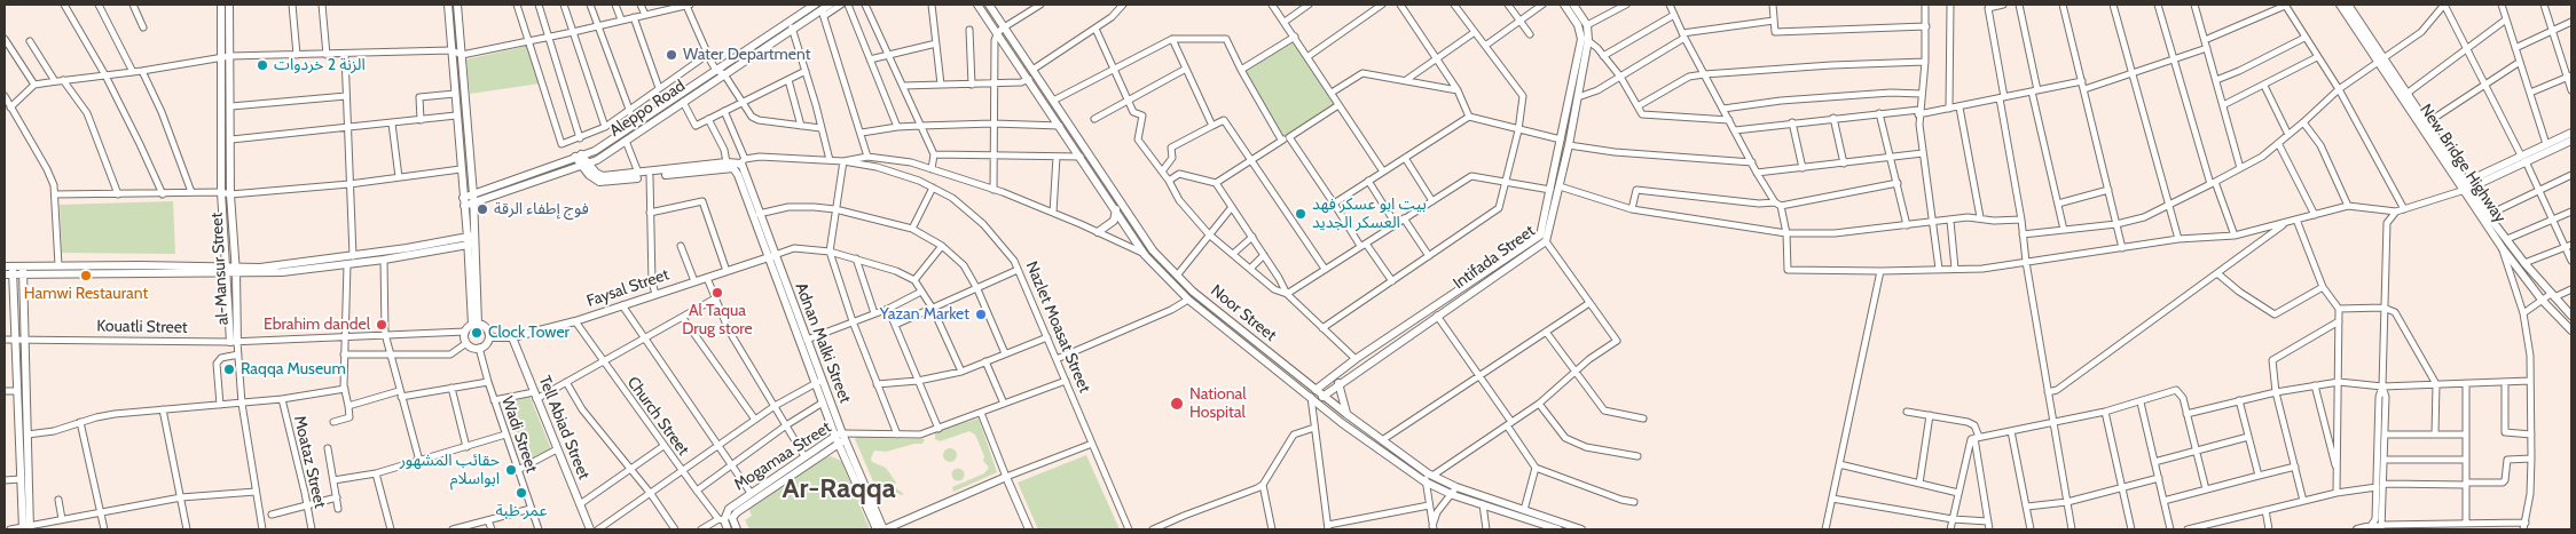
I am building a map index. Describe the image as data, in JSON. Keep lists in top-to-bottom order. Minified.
{"streets":{"main road":["Aleppo Road","New Bridge Highway","Intifada Street","al-Mansur Street","Faysal Street","Noor Street","Nazlet Moasat Street","Adnan Malki Street","Tell Abiad Street","Mogamaa Street"],"street":["Kouatli Street","Church Street","Wadi Street","Moataz Street"]},"crossings":[["Aleppo Road","Nazlet Moasat Street"],["Intifada Street","Noor Street"],["al-Mansur Street","Kouatli Street"],["Faysal Street","Kouatli Street"],["Faysal Street","Adnan Malki Street"],["Faysal Street","Church Street"],["Faysal Street","Tell Abiad Street"],["Faysal Street","Wadi Street"],["Kouatli Street","Wadi Street"],["Nazlet Moasat Street","Adnan Malki Street"],["Adnan Malki Street","Mogamaa Street"],["Church Street","Mogamaa Street"]],"districts":["Ar-Raqqa"],"places":["Water Department","الزنة 2 خردوات","فوج إطفاء الرقة","بيت ابو عسكر فهد العسكر الجديد","Hamwi Restaurant","Al Taqua Drug store","Yazan Market","Ebrahim dandel","Clock Tower","Raqqa Museum","National Hospital","حقائب المشهور ابواسلام","عمر ظبة"]}
